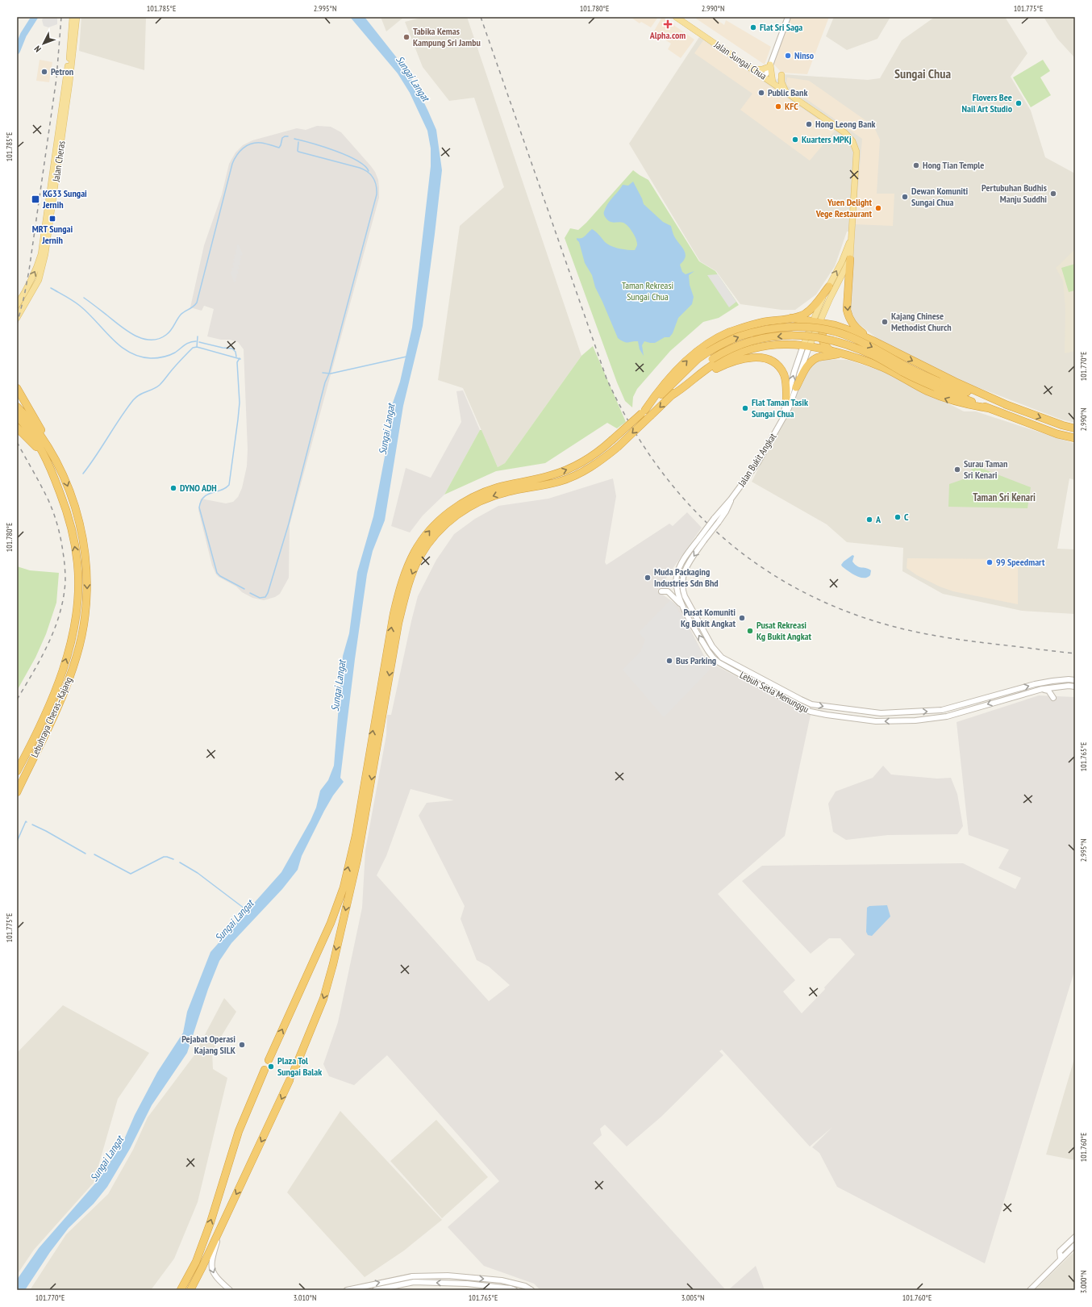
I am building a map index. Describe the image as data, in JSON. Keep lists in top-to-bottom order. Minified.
{"streets":{"highway":["Lebuhraya Cheras–Kajang"],"main road":["Jalan Sungai Chua","Jalan Cheras"],"street":["Jalan Bukit Angkat","Lebuh Setia Menunggu"]},"crossings":[["Jalan Bukit Angkat","Lebuh Setia Menunggu"]],"districts":["Sungai Chua","Taman Sri Kenari"],"water":["Sungai Langat"],"parks":["Taman Rekreasi Sungai Chua"],"places":{"health":["Alpha.com"],"other":["Flat Sri Saga","Tabika Kemas Kampung Sri Jambu","Ninso","Petron","Public Bank","Flovers Bee Nail Art Studio","KFC","Hong Leong Bank","Kuarters MPKj","Hong Tian Temple","Pertubuhan Budhis Manju Suddhi","Dewan Komuniti Sungai Chua","Yuen Delight Vege Restaurant","Kajang Chinese Methodist Church","Flat Taman Tasik Sungai Chua","Surau Taman Sri Kenari","DYNO ADH","C","A","99 Speedmart","Muda Packaging Industries Sdn Bhd","Pusat Komuniti Kg Bukit Angkat","Pusat Rekreasi Kg Bukit Angkat","Bus Parking","Pejabat Operasi Kajang SILK","Plaza Tol Sungai Balak"],"transit":["KG33 Sungai Jernih","MRT Sungai Jernih"]},"north":"bottom left","coordinates":["101.785°E","2.995°N","101.780°E","2.990°N","101.775°E","101.770°E","101.765°E","101.760°E","3.000°N","3.010°N","3.005°N"]}
